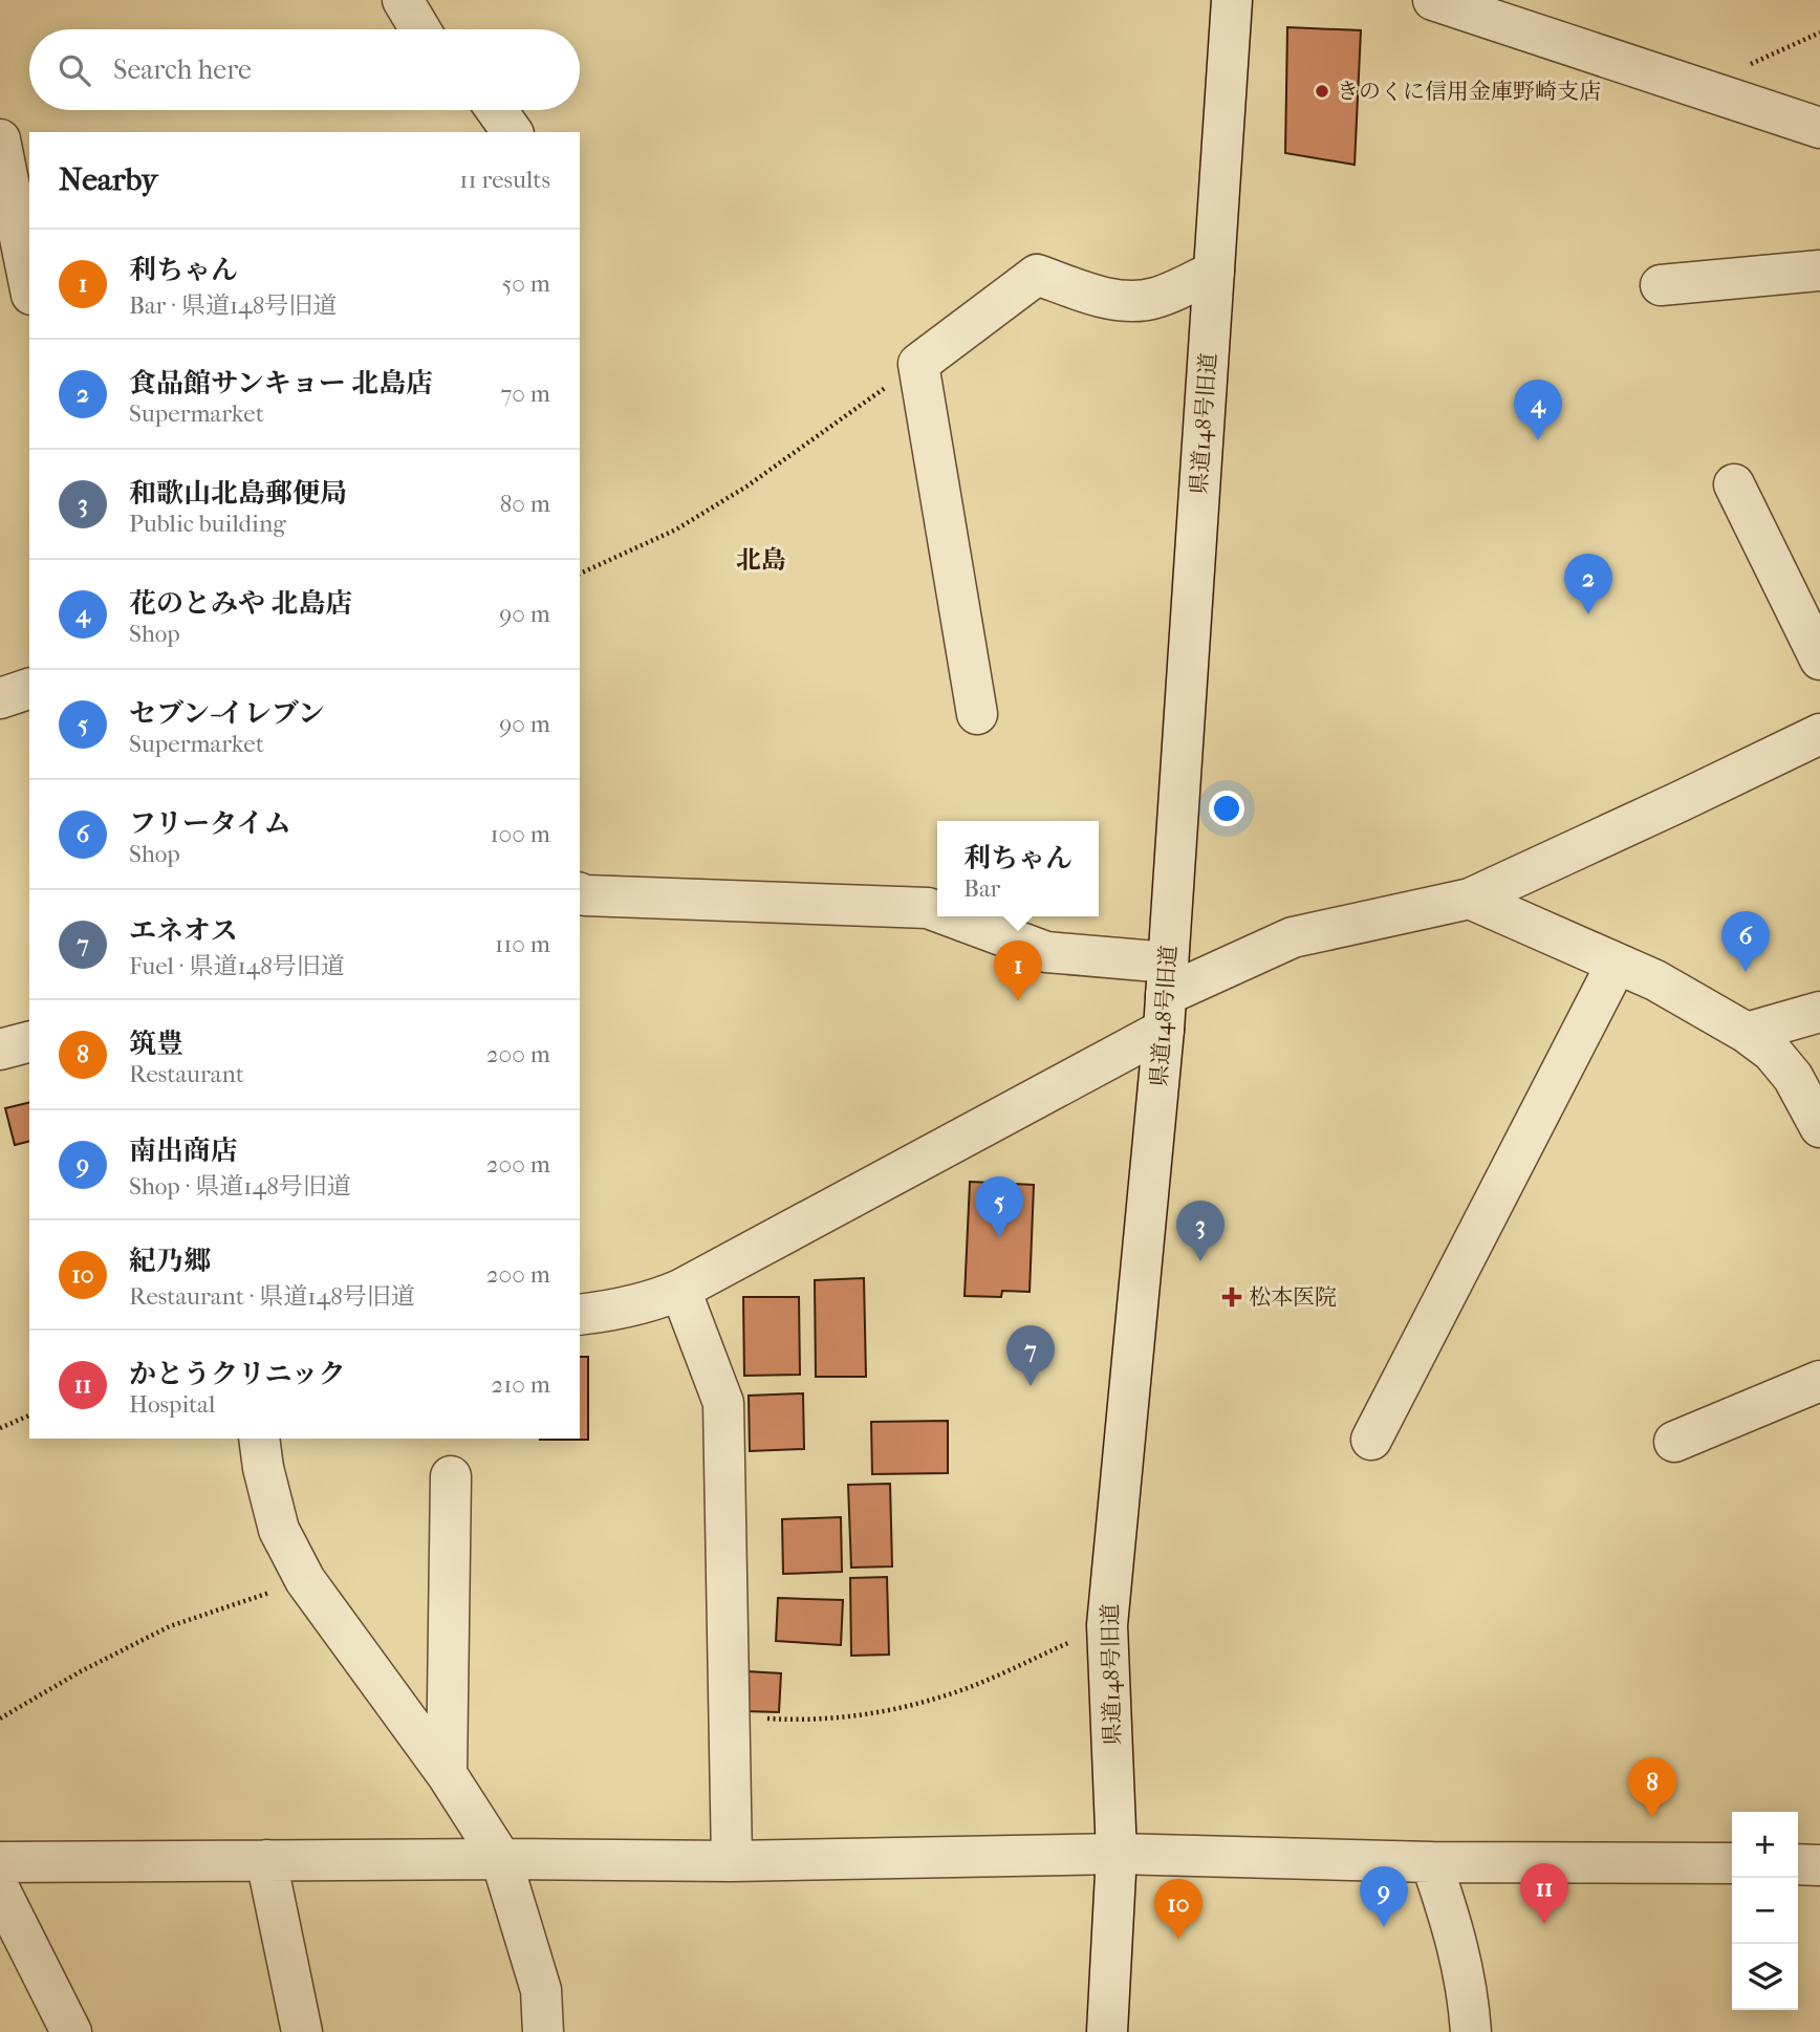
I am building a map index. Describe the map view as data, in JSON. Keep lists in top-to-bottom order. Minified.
{"streets":{"street":["県道148号旧道"]},"districts":["北島"],"places":{"other":["きのくに信用金庫野崎支店"],"health":["松本医院"]},"page":{"search":"Search here","heading":["Nearby","11 results"],"list":[{"mark":"1","name":"利ちゃん","note":"Bar · 県道148号旧道","value":"50 m"},{"mark":"2","name":"食品館サンキョー 北島店","note":"Supermarket","value":"70 m"},{"mark":"3","name":"和歌山北島郵便局","note":"Public building","value":"80 m"},{"mark":"4","name":"花のとみや 北島店","note":"Shop","value":"90 m"},{"mark":"5","name":"セブン-イレブン","note":"Supermarket","value":"90 m"},{"mark":"6","name":"フリータイム","note":"Shop","value":"100 m"},{"mark":"7","name":"エネオス","note":"Fuel · 県道148号旧道","value":"110 m"},{"mark":"8","name":"筑豊","note":"Restaurant","value":"200 m"},{"mark":"9","name":"南出商店","note":"Shop · 県道148号旧道","value":"200 m"},{"mark":"10","name":"紀乃郷","note":"Restaurant · 県道148号旧道","value":"200 m"},{"mark":"11","name":"かとうクリニック","note":"Hospital","value":"210 m"}],"pins":["4","2","6","1","5","3","7","8","11","9","10"],"popup":["利ちゃん","Bar"],"map_buttons":["+","−"]}}
